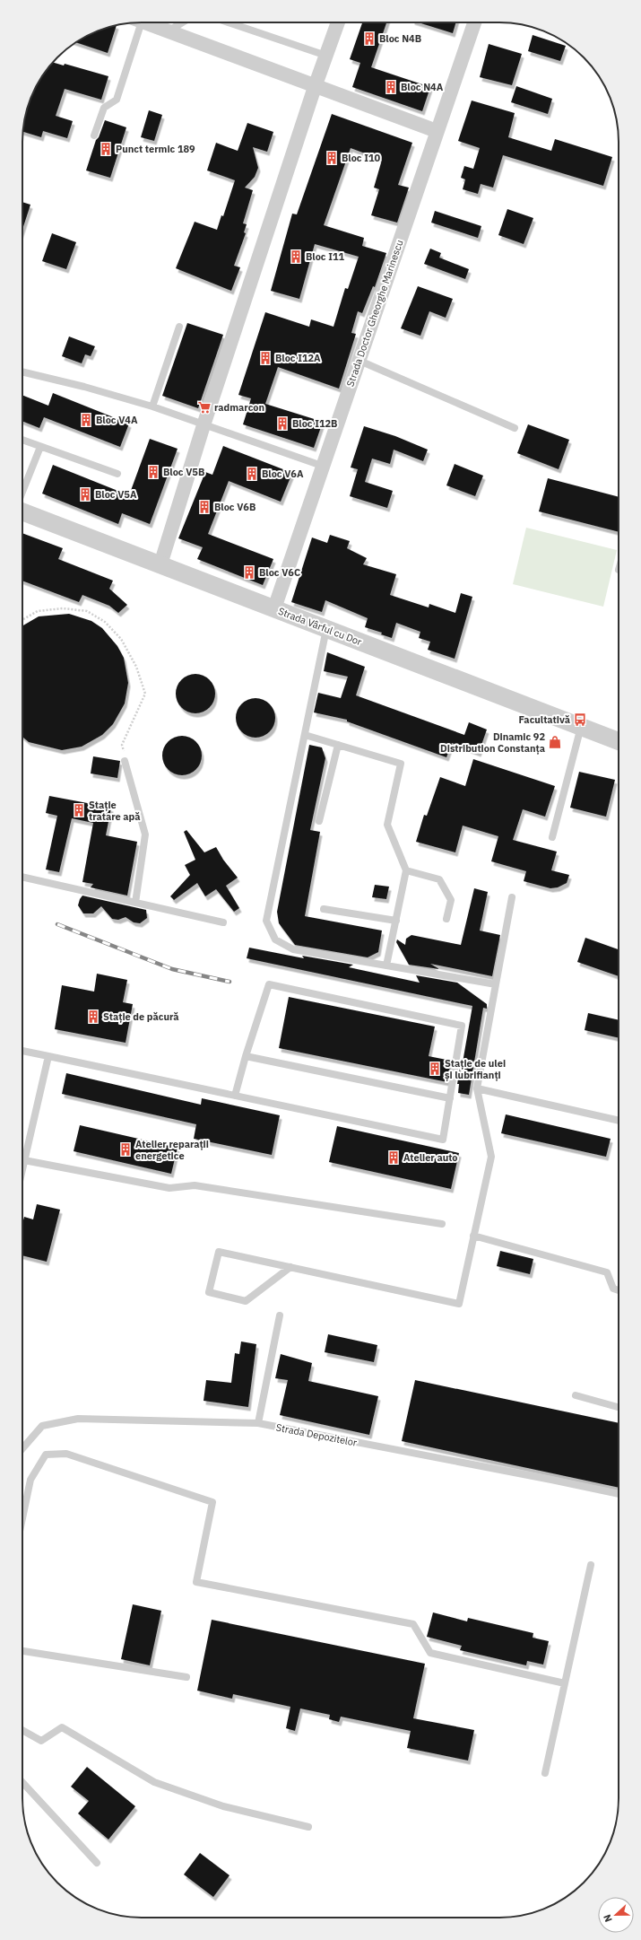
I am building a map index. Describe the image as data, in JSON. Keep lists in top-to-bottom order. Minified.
{"streets":{"street":["Strada Doctor Gheorghe Marinescu","Strada Vârful cu Dor"],"lane":["Strada Depozitelor"]},"crossings":[["Strada Doctor Gheorghe Marinescu","Strada Vârful cu Dor"]],"places":{"building":["Bloc N4B","Bloc N4A","Punct termic 189","Bloc I10","Bloc I11","Bloc I12A","Bloc V4A","Bloc I12B","Bloc V5B","Bloc V6A","Bloc V5A","Bloc V6B","Bloc V6C","Stație tratare apă","Stație de păcură","Stație de ulei și lubrifianți","Atelier reparații energetice","Atelier auto"],"supermarket":["radmarcon"],"bus stop":["Facultativă"],"shop":["Dinamic 92 Distribution Constanța"]},"north":"left"}
